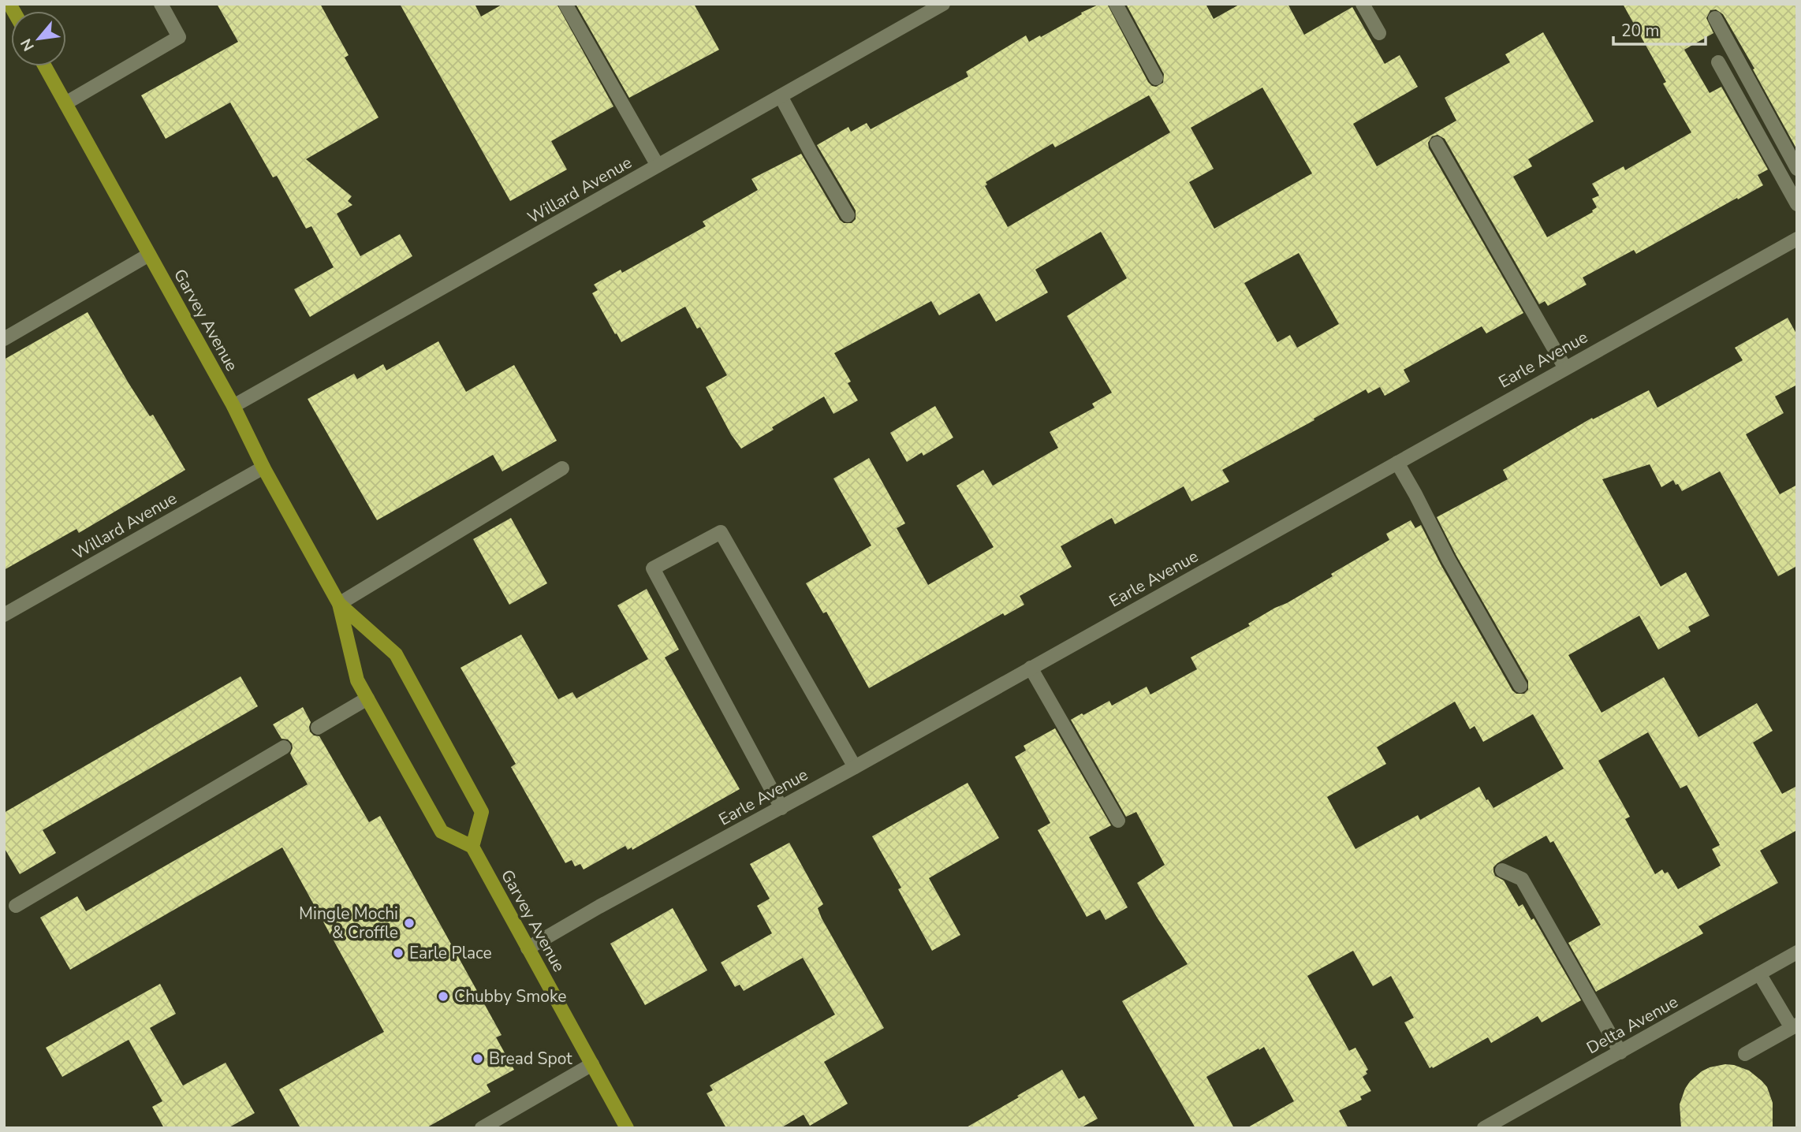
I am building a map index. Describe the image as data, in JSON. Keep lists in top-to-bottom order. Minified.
{"streets":{"main road":["Garvey Avenue"],"street":["Willard Avenue","Earle Avenue","Delta Avenue"]},"crossings":[["Willard Avenue","Garvey Avenue"],["Garvey Avenue","Earle Avenue"]],"places":["Mingle Mochi & Croffle","Earle Place","Chubby Smoke","Bread Spot"],"scale_bar":"20 m","north":"bottom left"}
